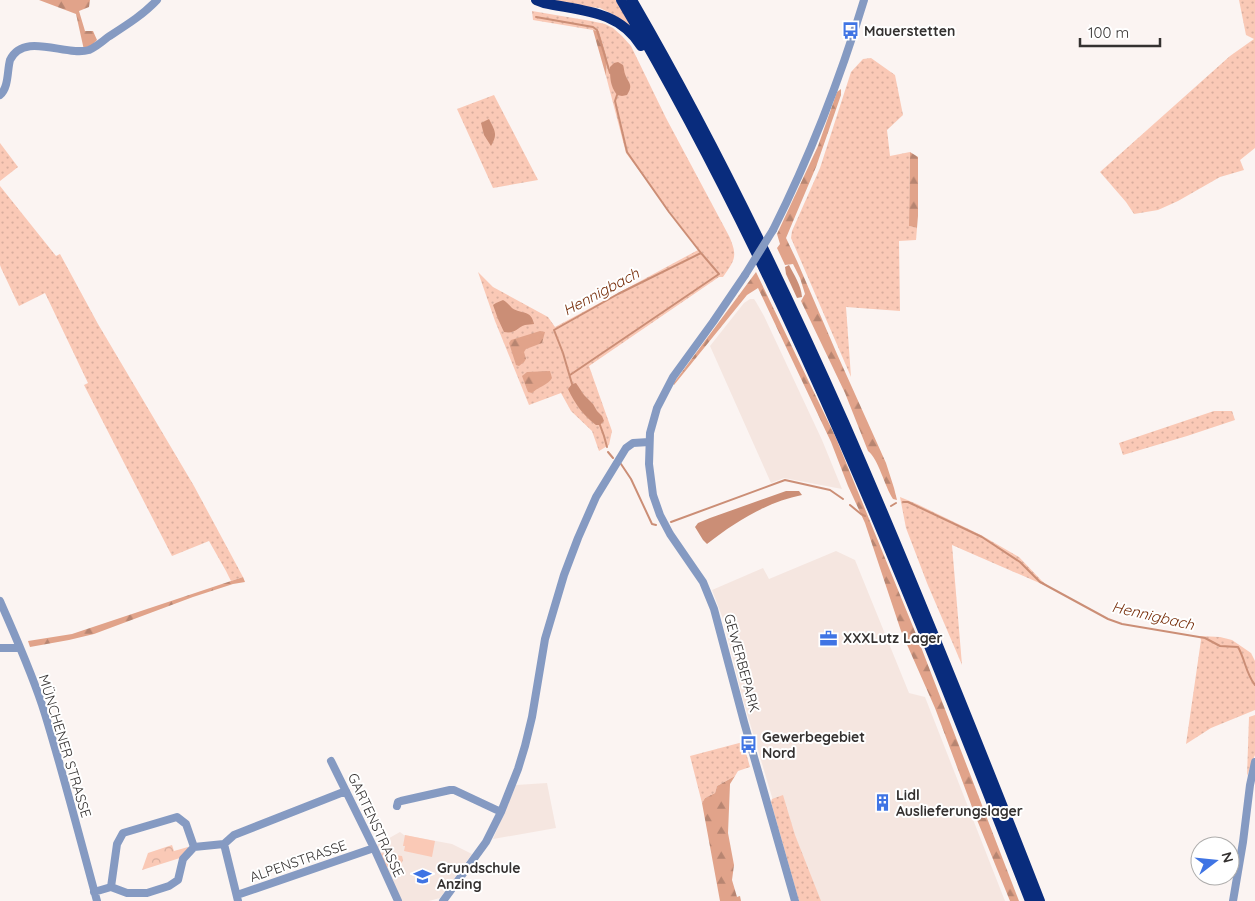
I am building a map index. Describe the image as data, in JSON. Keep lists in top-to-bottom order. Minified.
{"streets":{"street":["GEWERBEPARK","MÜNCHENER STRASSE","GARTENSTRASSE","ALPENSTRASSE"]},"crossings":[["GARTENSTRASSE","ALPENSTRASSE"]],"water":["Hennigbach"],"places":{"bus stop":["Mauerstetten","Gewerbegebiet Nord"],"office":["XXXLutz Lager"],"building":["Lidl Auslieferungslager"],"school or university":["Grundschule Anzing"]},"scale_bar":"100 m","north":"right"}
